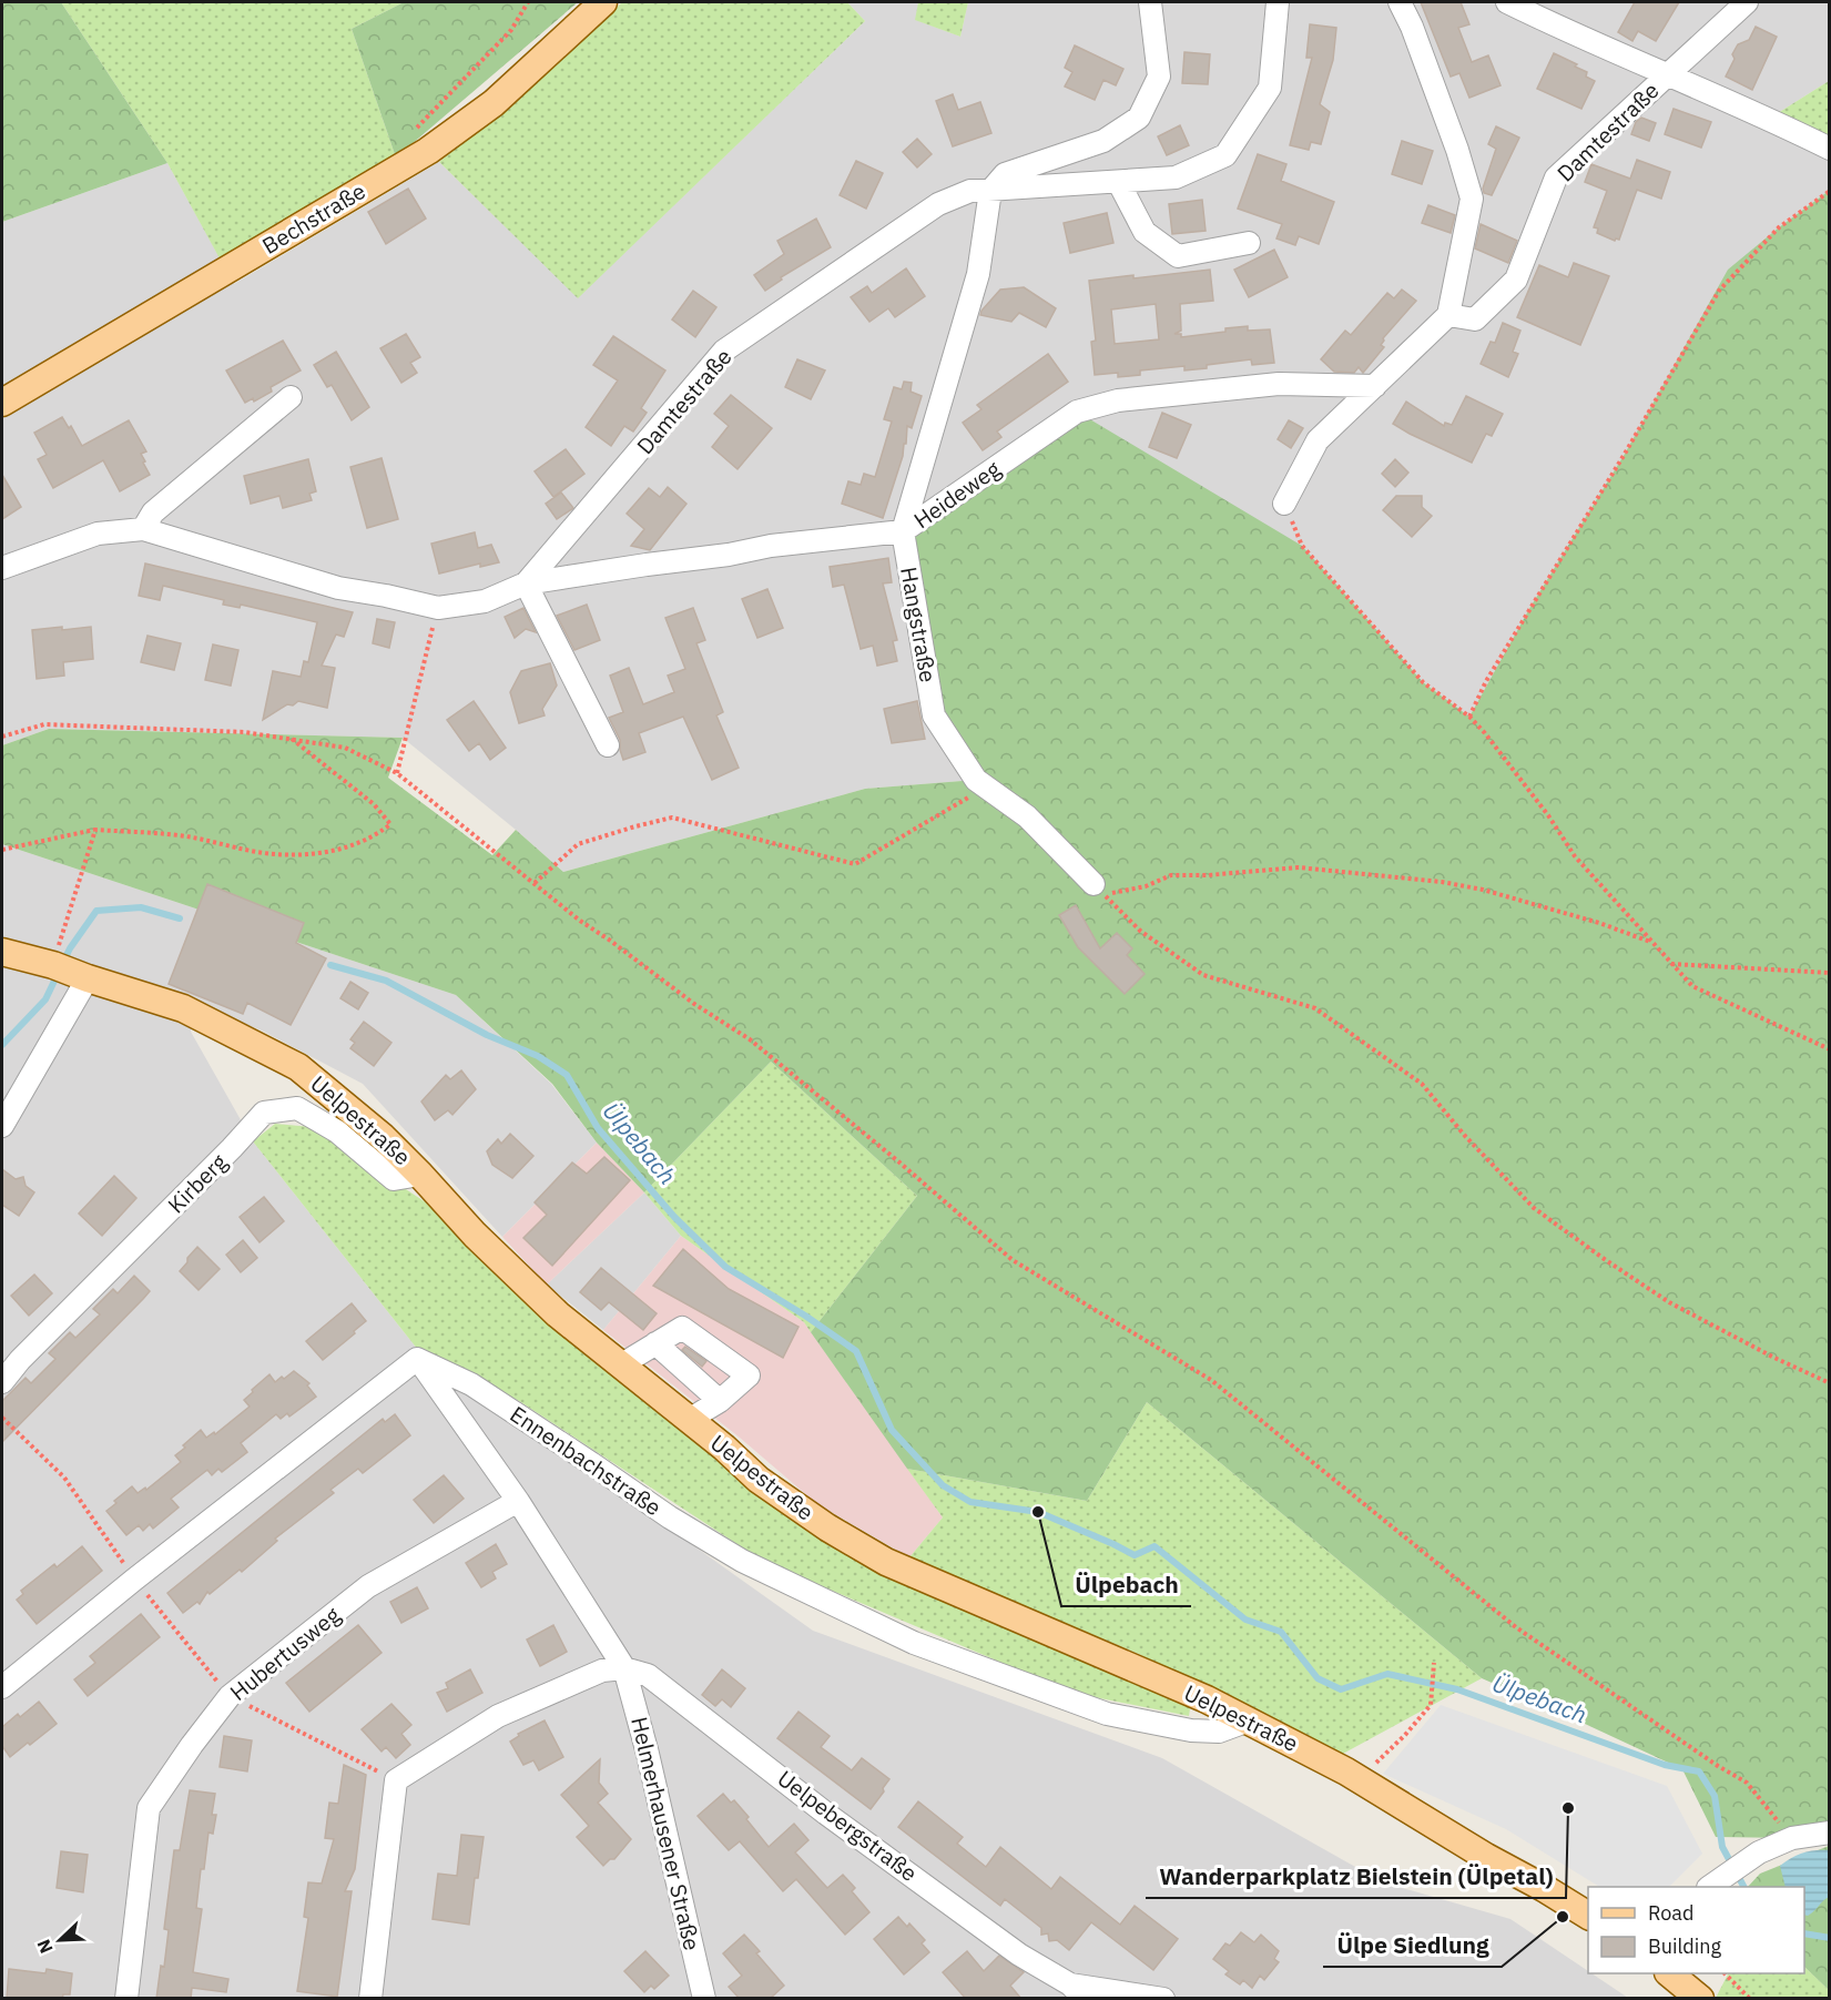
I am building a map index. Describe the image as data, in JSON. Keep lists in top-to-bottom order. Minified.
{"streets":{"main road":["Bechstraße","Uelpestraße"],"street":["Damtestraße","Heideweg","Hangstraße","Kirberg","Ennenbachstraße","Hubertusweg","Uelpebergstraße","Helmerhausener Straße"]},"crossings":[["Damtestraße","Heideweg"],["Damtestraße","Hangstraße"],["Heideweg","Hangstraße"],["Uelpestraße","Kirberg"],["Uelpestraße","Ennenbachstraße"],["Uelpebergstraße","Helmerhausener Straße"]],"water":["Ülpebach"],"places":["Ülpebach","Wanderparkplatz Bielstein (Ülpetal)","Ülpe Siedlung"],"legend":["Road","Building"],"north":"bottom left"}
